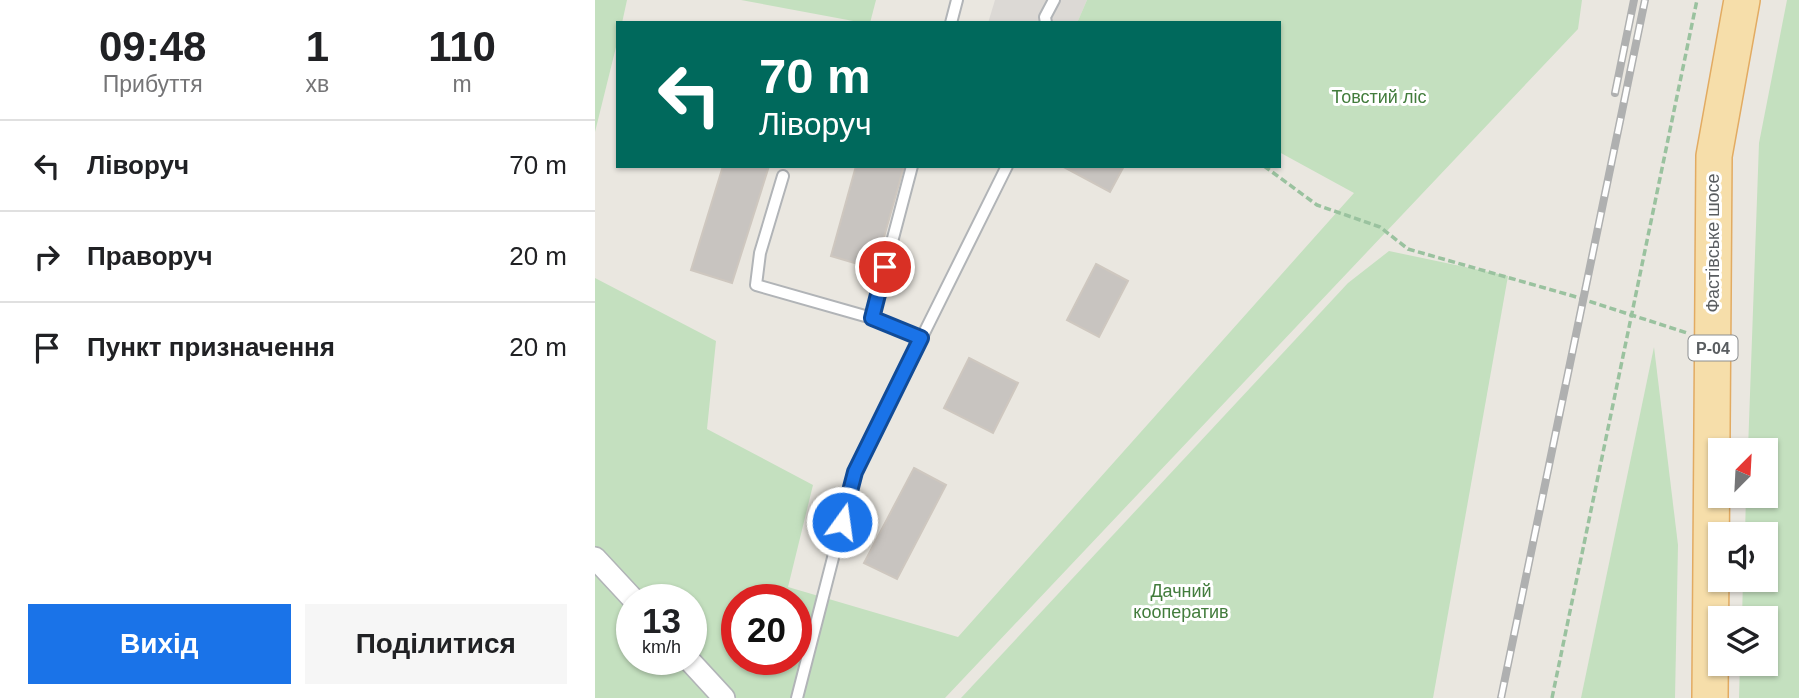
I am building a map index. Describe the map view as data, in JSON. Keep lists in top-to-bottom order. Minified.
{"streets":{"main road":["Фастівське шосе","Р-04"]},"parks":["Товстий ліс","Дачний кооператив"],"north":"top right","page":{"eta":["09:48","Прибуття","1","хв","110","m"],"turn":["70 m","Ліворуч"],"list":[{"name":"Ліворуч","value":"70 m"},{"name":"Праворуч","value":"20 m"},{"name":"Пункт призначення","value":"20 m"}],"speed":"13 km/h","limit":"20","buttons":["Вихід","Поділитися"]}}
